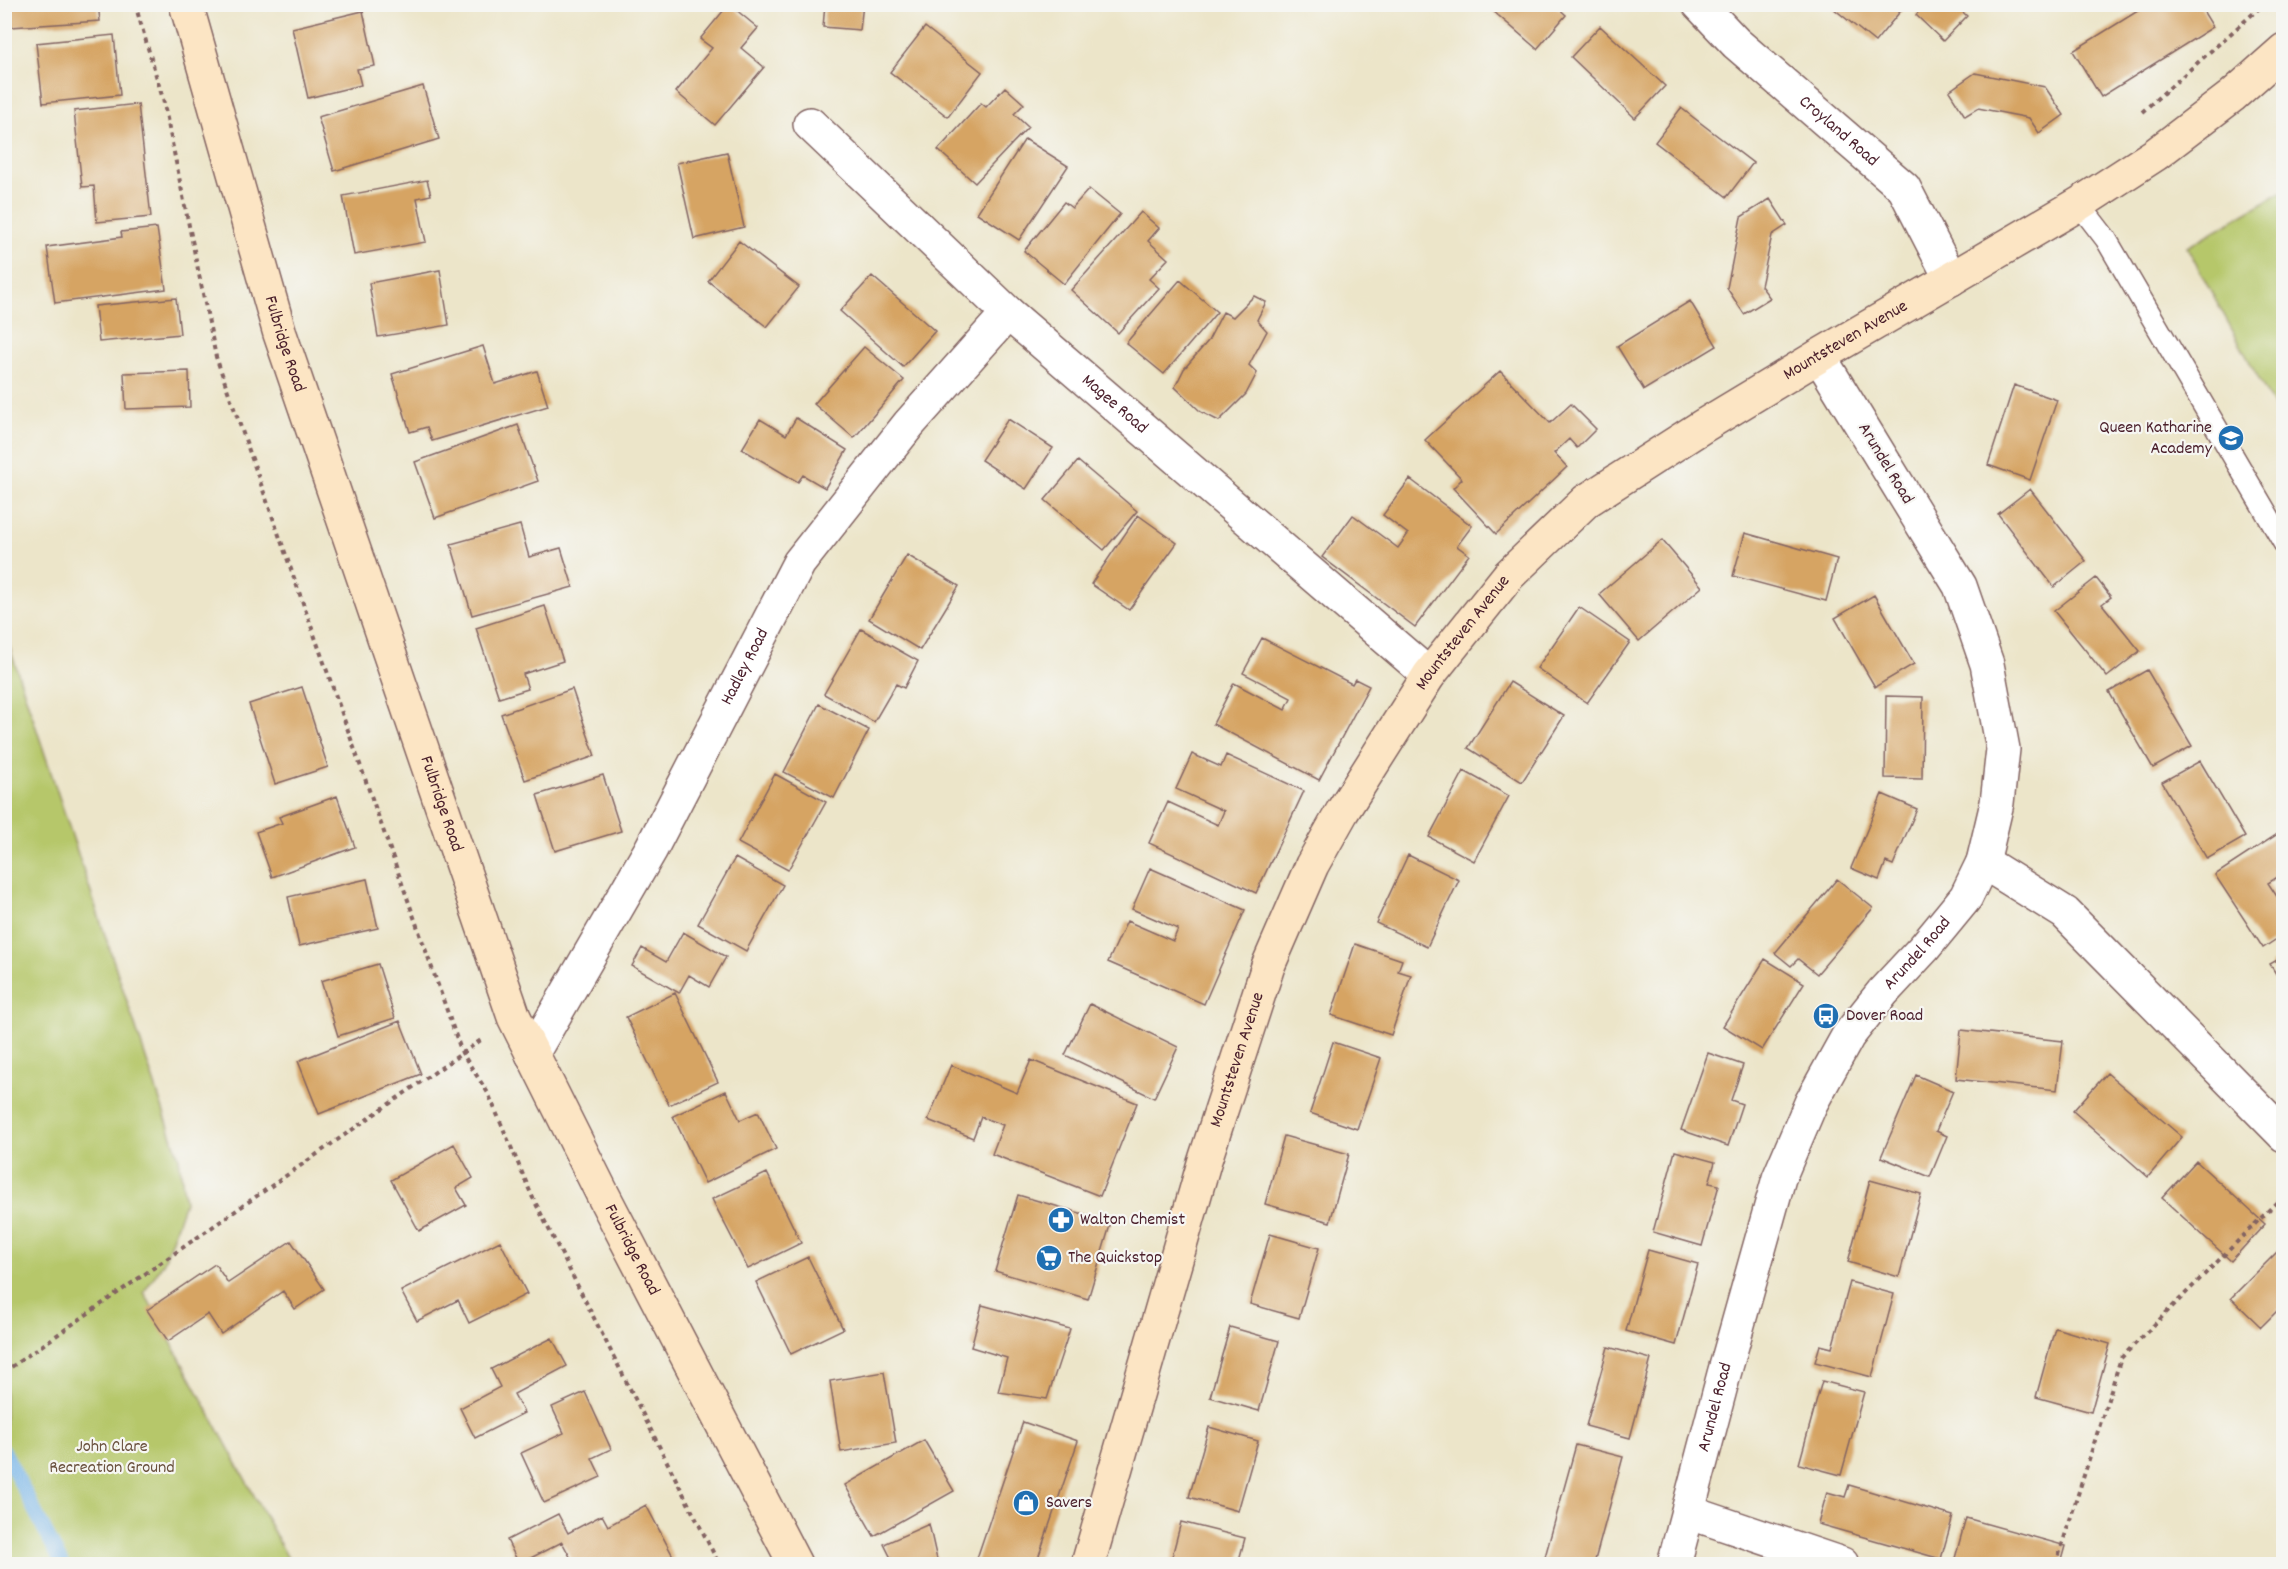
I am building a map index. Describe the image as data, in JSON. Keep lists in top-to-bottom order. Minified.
{"streets":{"street":["Croyland Road","Mountsteven Avenue","Fulbridge Road","Magee Road","Arundel Road","Hadley Road"]},"crossings":[["Croyland Road","Mountsteven Avenue"],["Mountsteven Avenue","Magee Road"],["Mountsteven Avenue","Arundel Road"],["Fulbridge Road","Hadley Road"],["Magee Road","Hadley Road"]],"parks":["John Clare Recreation Ground"],"places":{"school or university":["Queen Katharine Academy"],"bus stop":["Dover Road"],"pharmacy":["Walton Chemist"],"supermarket":["The Quickstop"],"shop":["Savers"]}}
